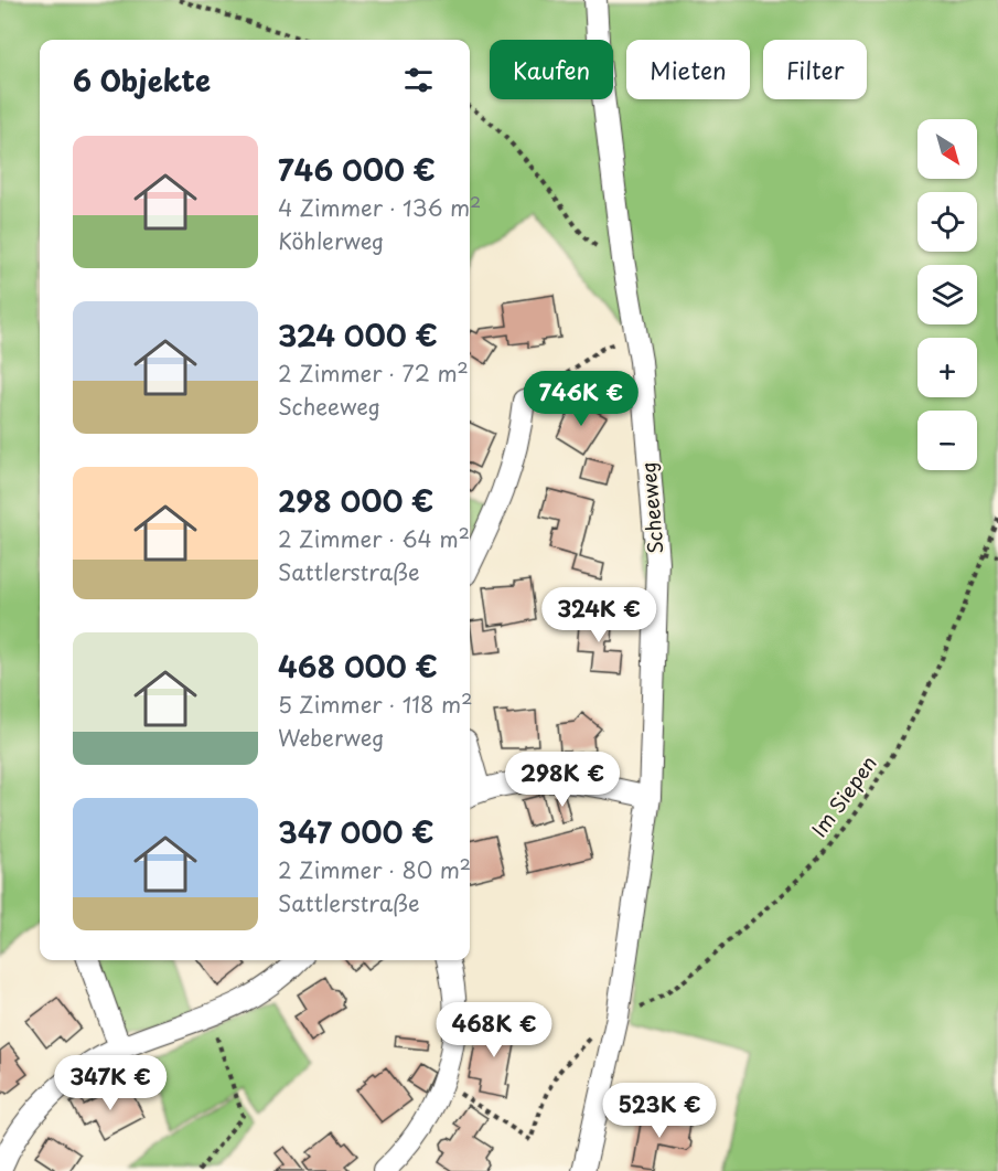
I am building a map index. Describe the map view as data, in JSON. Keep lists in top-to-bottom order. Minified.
{"streets":{"street":["Scheeweg"],"path":["Im Siepen"]},"crossings":[["Scheeweg","Im Siepen"]],"north":"bottom right","page":{"chip":["Kaufen","Mieten","Filter"],"heading":"6 Objekte","map_buttons":["+","−"],"list":[{"name":"746 000 €","note":"4 Zimmer · 136 m² · Köhlerweg"},{"name":"324 000 €","note":"2 Zimmer · 72 m² · Scheeweg"},{"name":"298 000 €","note":"2 Zimmer · 64 m² · Sattlerstraße"},{"name":"468 000 €","note":"5 Zimmer · 118 m² · Weberweg"},{"name":"347 000 €","note":"2 Zimmer · 80 m² · Sattlerstraße"}],"price":["746K €","324K €","298K €","468K €","347K €","523K €"]}}
